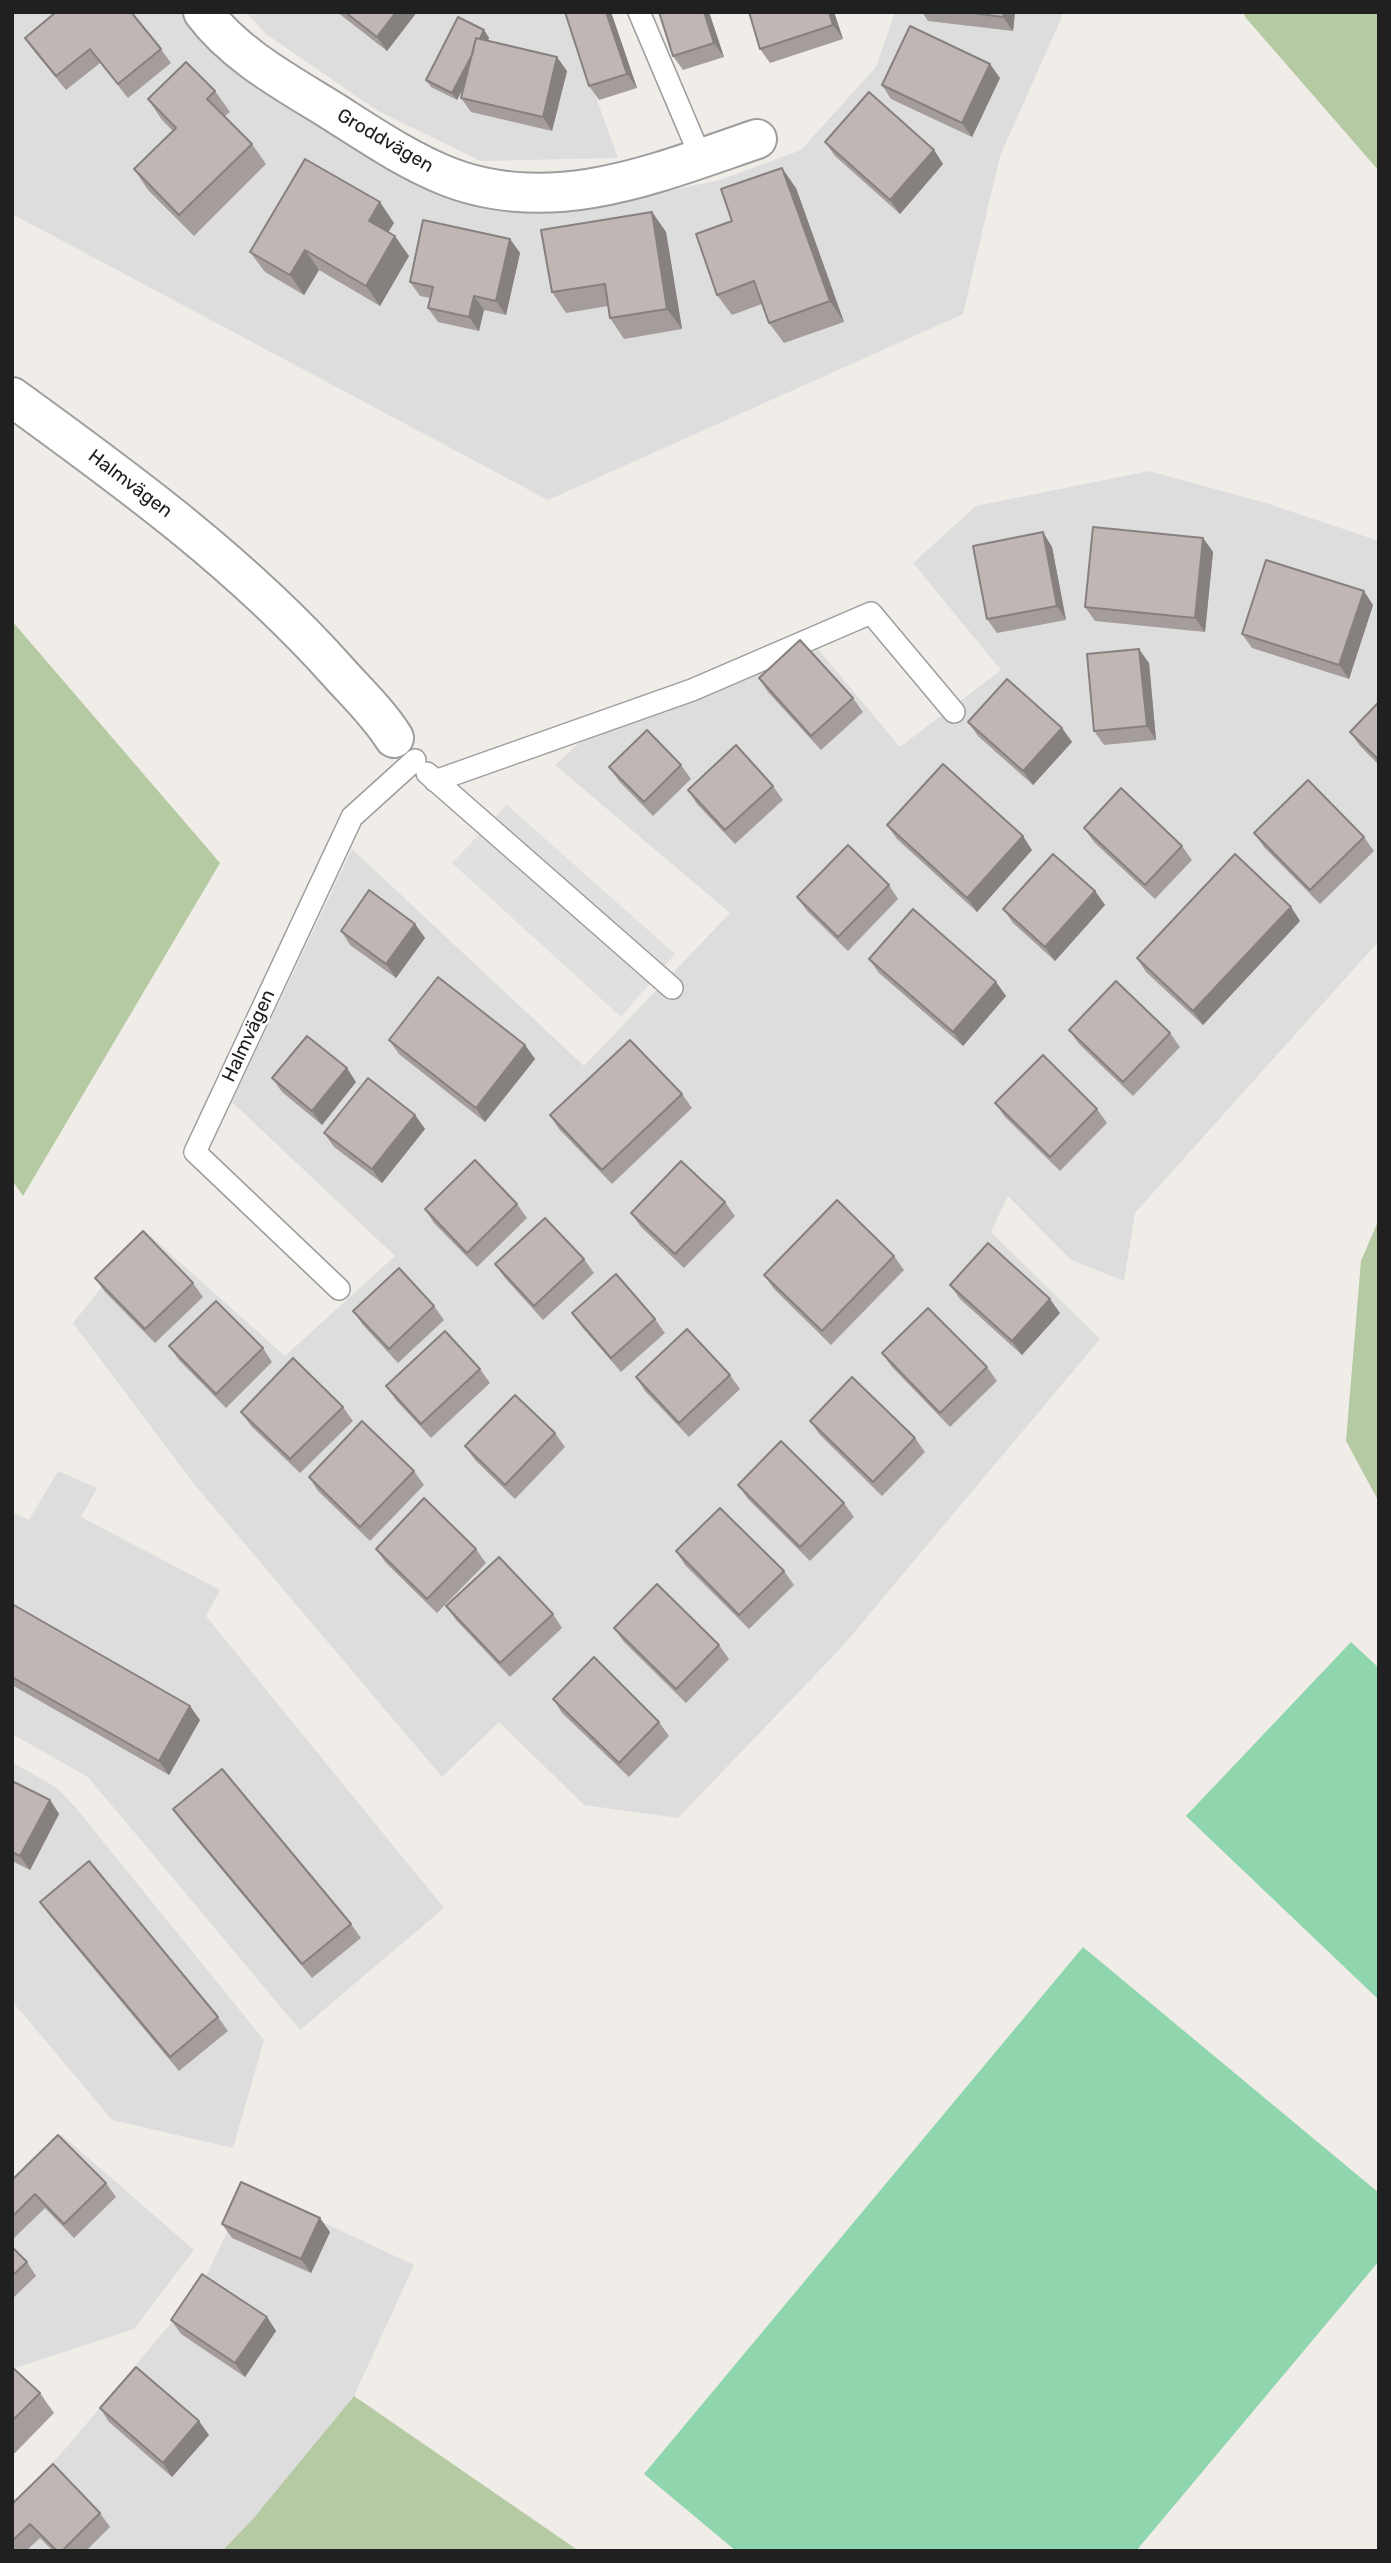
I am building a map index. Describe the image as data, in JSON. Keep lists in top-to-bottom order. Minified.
{"streets":{"street":["Groddvägen","Halmvägen"]}}
